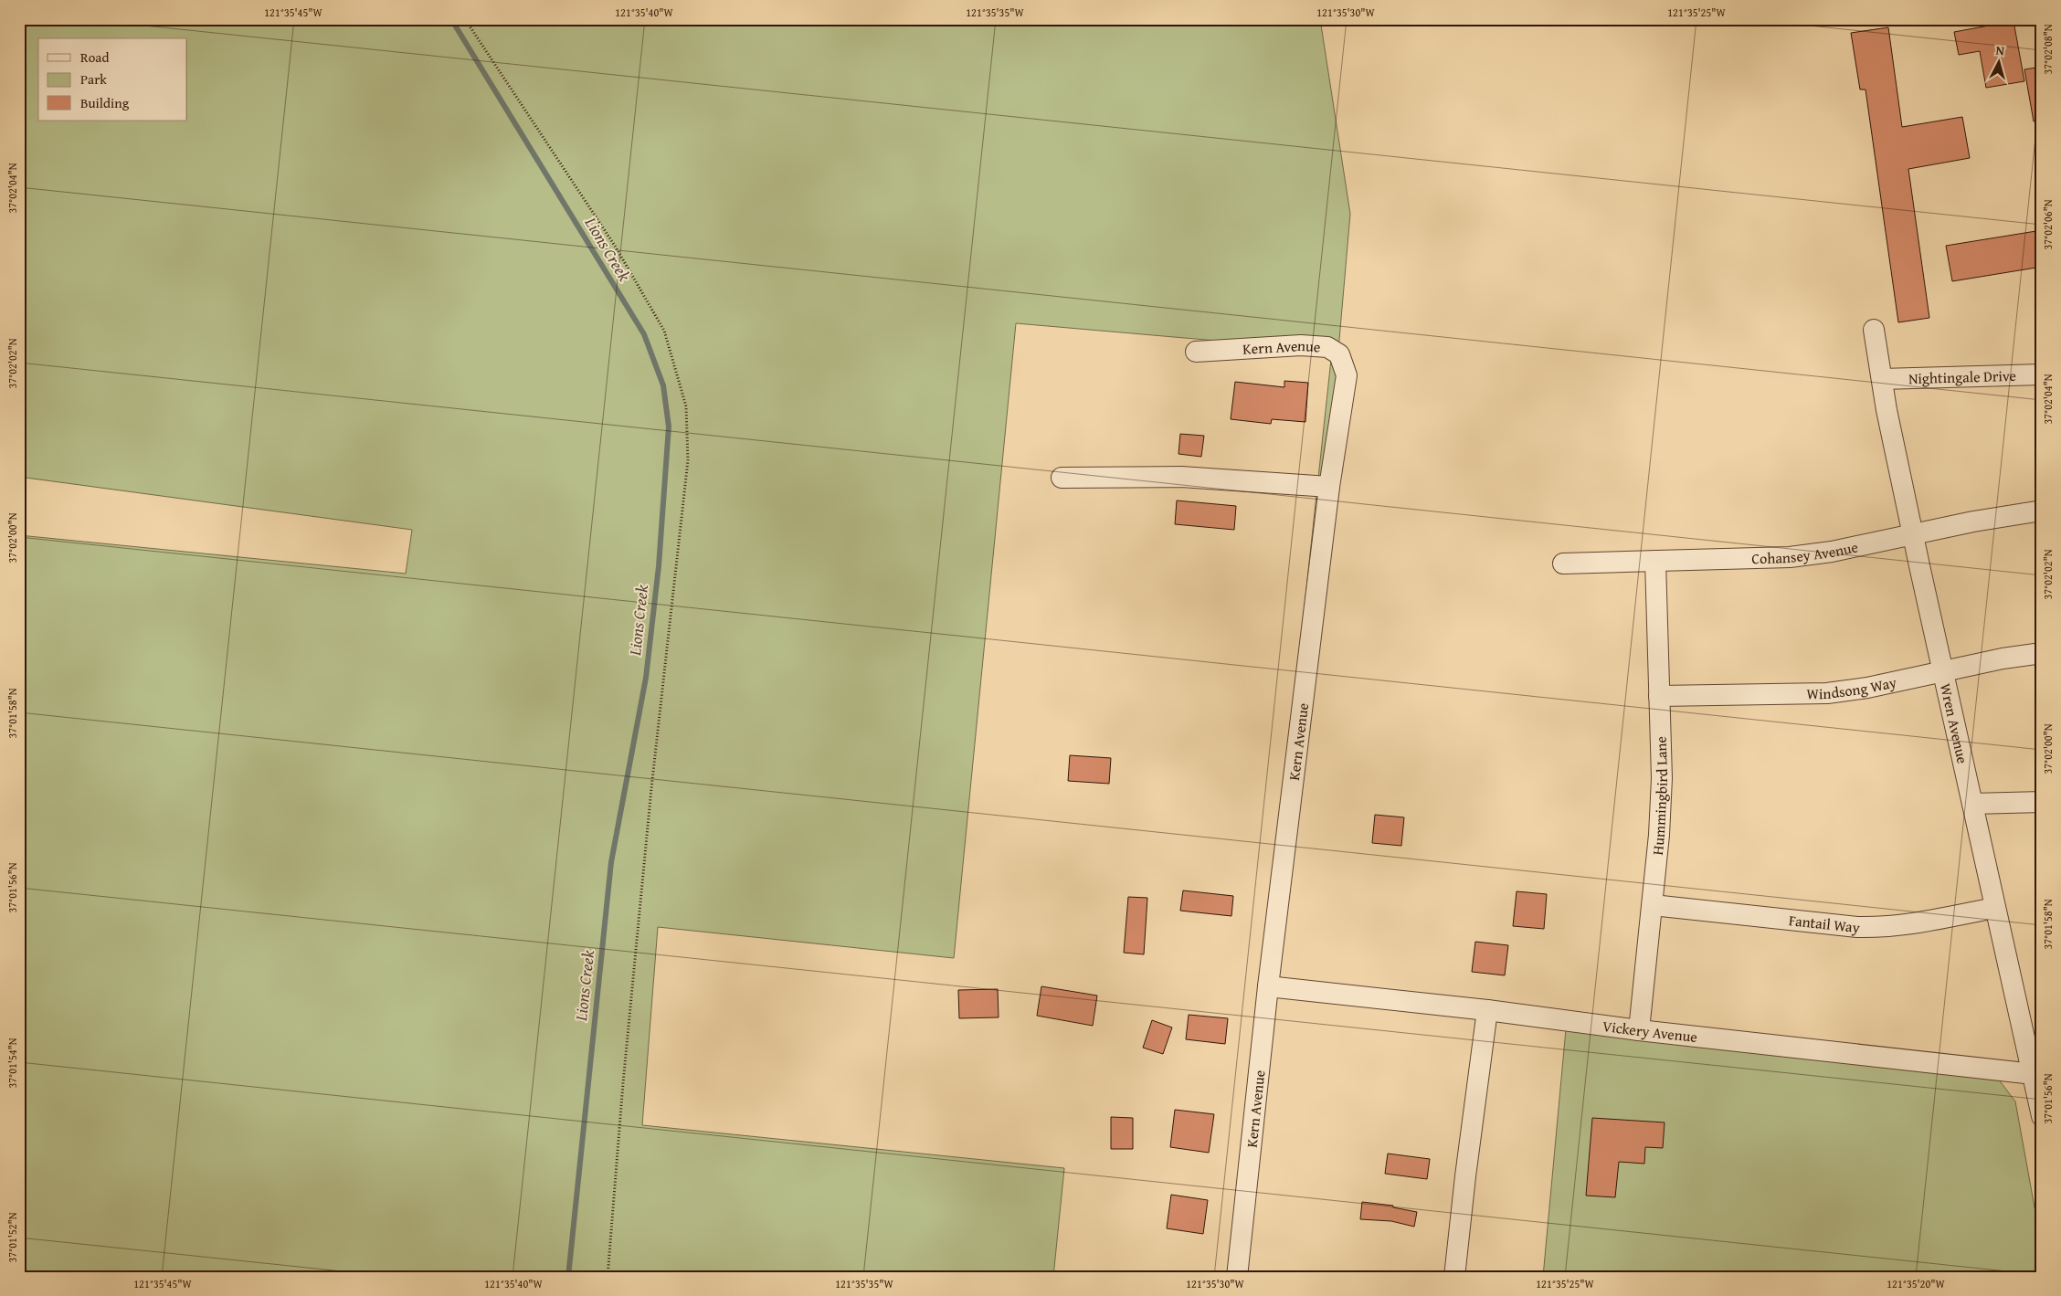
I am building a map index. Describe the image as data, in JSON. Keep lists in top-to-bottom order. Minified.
{"streets":{"street":["Kern Avenue","Nightingale Drive","Cohansey Avenue","Windsong Way","Wren Avenue","Hummingbird Lane","Fantail Way","Vickery Avenue"]},"crossings":[["Kern Avenue","Vickery Avenue"],["Nightingale Drive","Wren Avenue"],["Cohansey Avenue","Wren Avenue"],["Cohansey Avenue","Hummingbird Lane"],["Windsong Way","Wren Avenue"],["Windsong Way","Hummingbird Lane"],["Wren Avenue","Fantail Way"],["Wren Avenue","Vickery Avenue"],["Hummingbird Lane","Fantail Way"],["Hummingbird Lane","Vickery Avenue"]],"water":["Lions Creek"],"legend":["Road","Park","Building"],"north":"top","coordinates":["121°35'45\"W","121°35'40\"W","121°35'35\"W","121°35'30\"W","121°35'25\"W","37°02'08\"N","37°02'04\"N","37°02'06\"N","37°02'02\"N","37°02'00\"N","37°01'58\"N","37°01'56\"N","37°01'54\"N","37°01'52\"N","121°35'20\"W"]}
